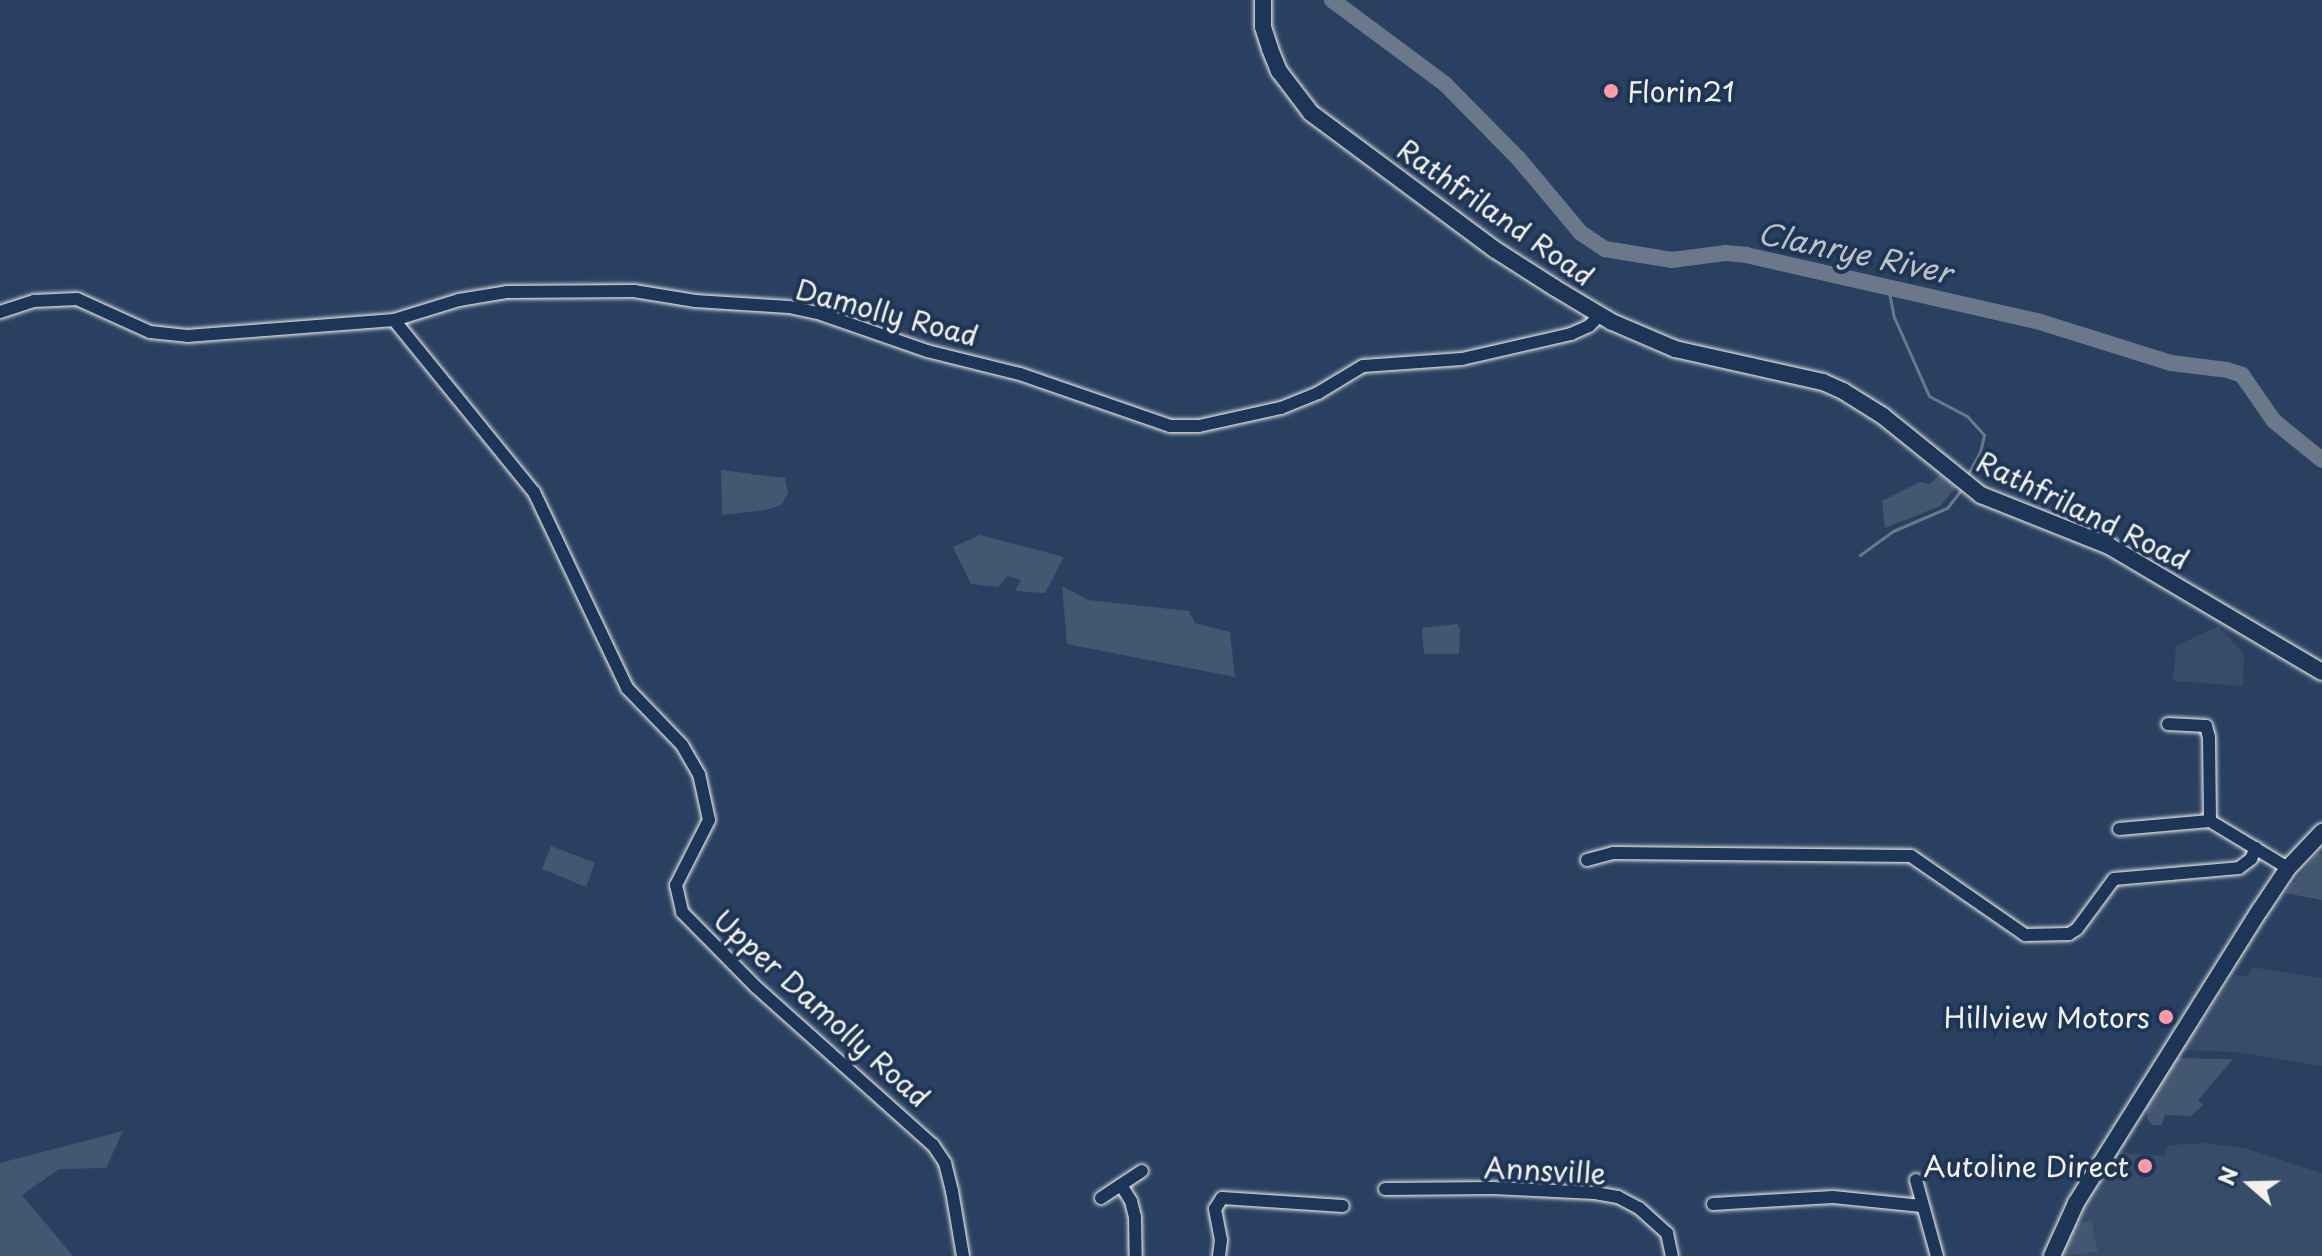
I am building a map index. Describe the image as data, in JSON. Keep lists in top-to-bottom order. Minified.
{"streets":{"main road":["Rathfriland Road"],"street":["Damolly Road","Upper Damolly Road","Annsville"]},"crossings":[["Rathfriland Road","Damolly Road"],["Damolly Road","Upper Damolly Road"]],"water":["Clanrye River"],"places":["Florin21","Hillview Motors","Autoline Direct"],"north":"left"}
